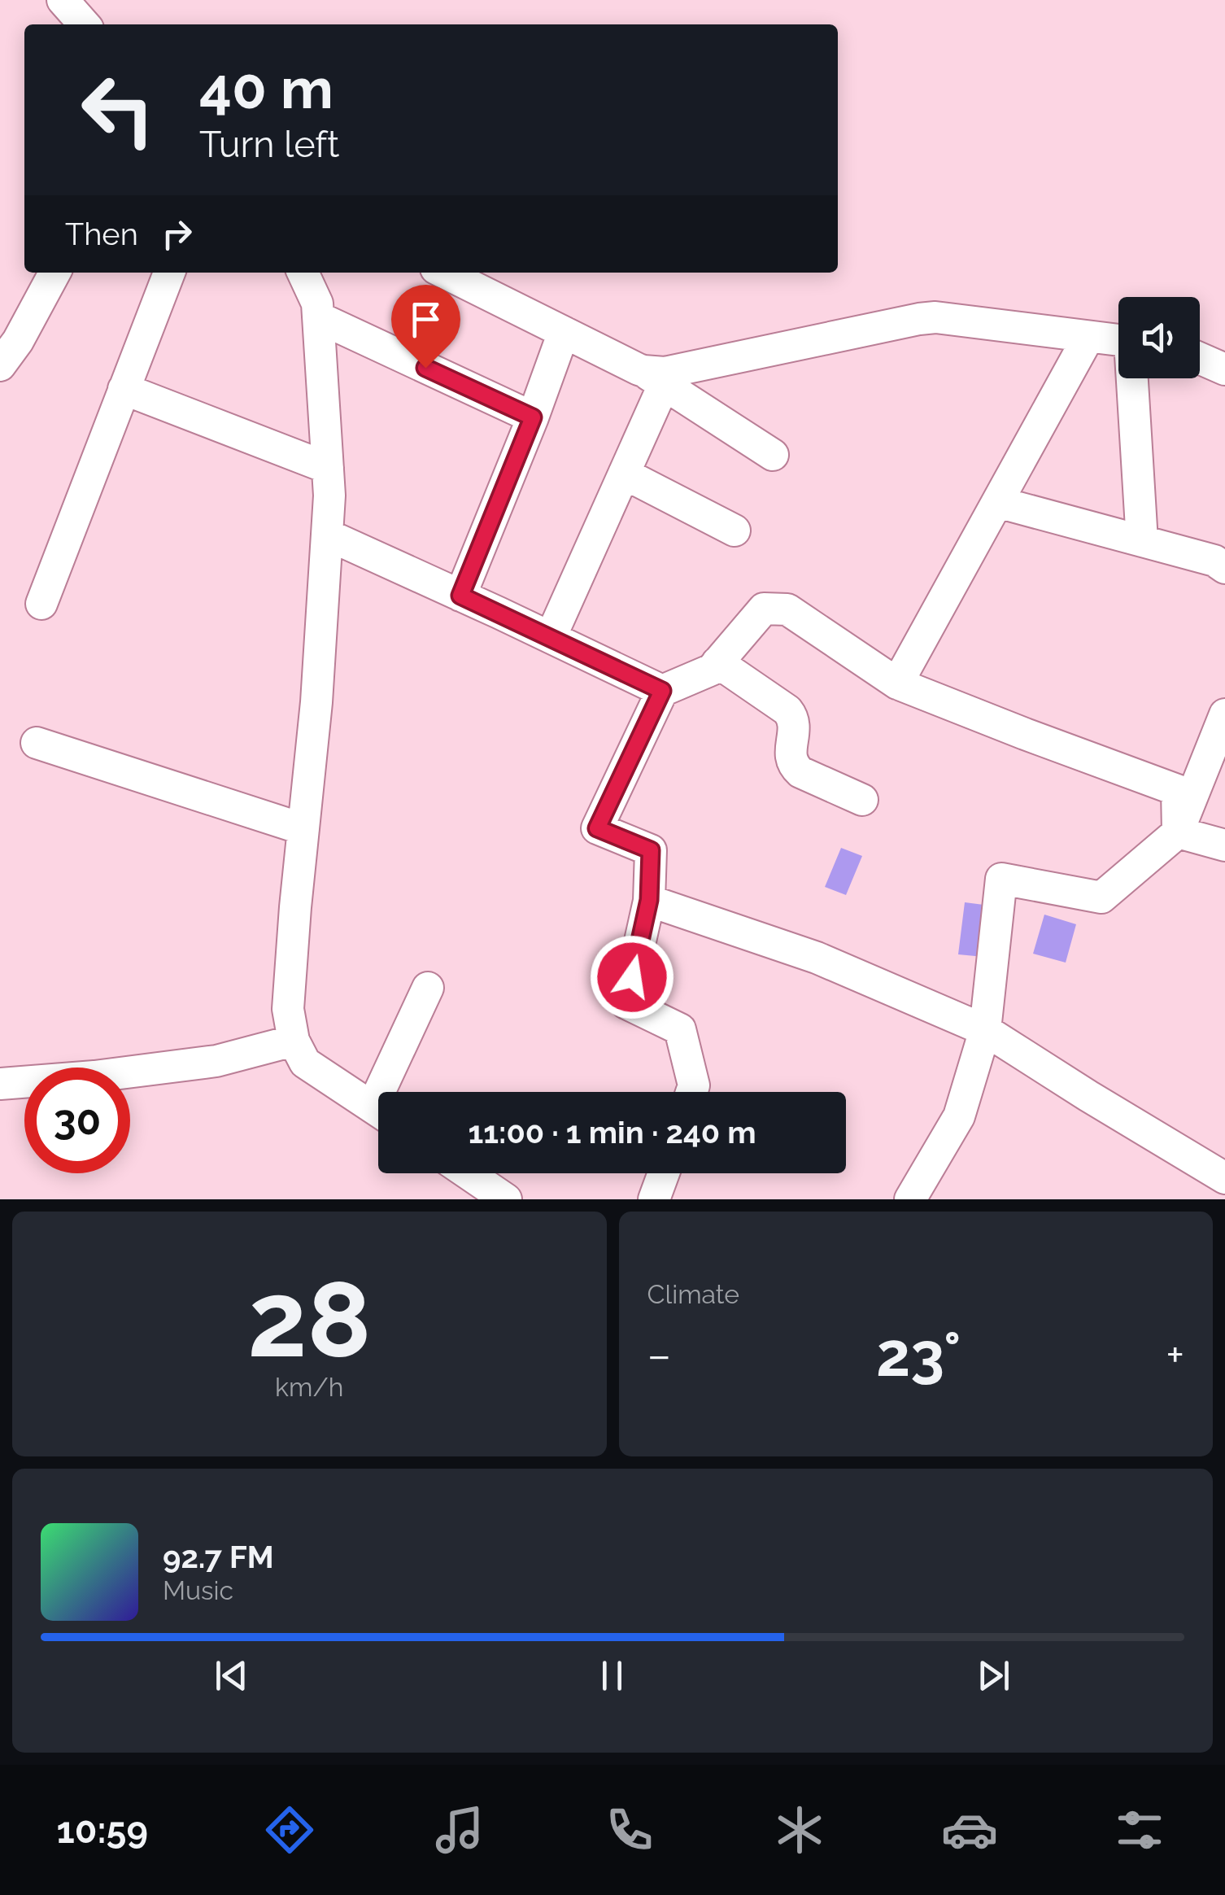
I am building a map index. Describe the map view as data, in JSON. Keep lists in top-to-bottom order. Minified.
{"page":{"turn":["40 m","Turn left"],"then":"Then","limit":"30","trip":"11:00 · 1 min · 240 m","tile":[["28","km/h"],"Climate"],"heat":["−","23°","+"],"song":["92.7 FM","Music"],"tabs":"10:59"}}
